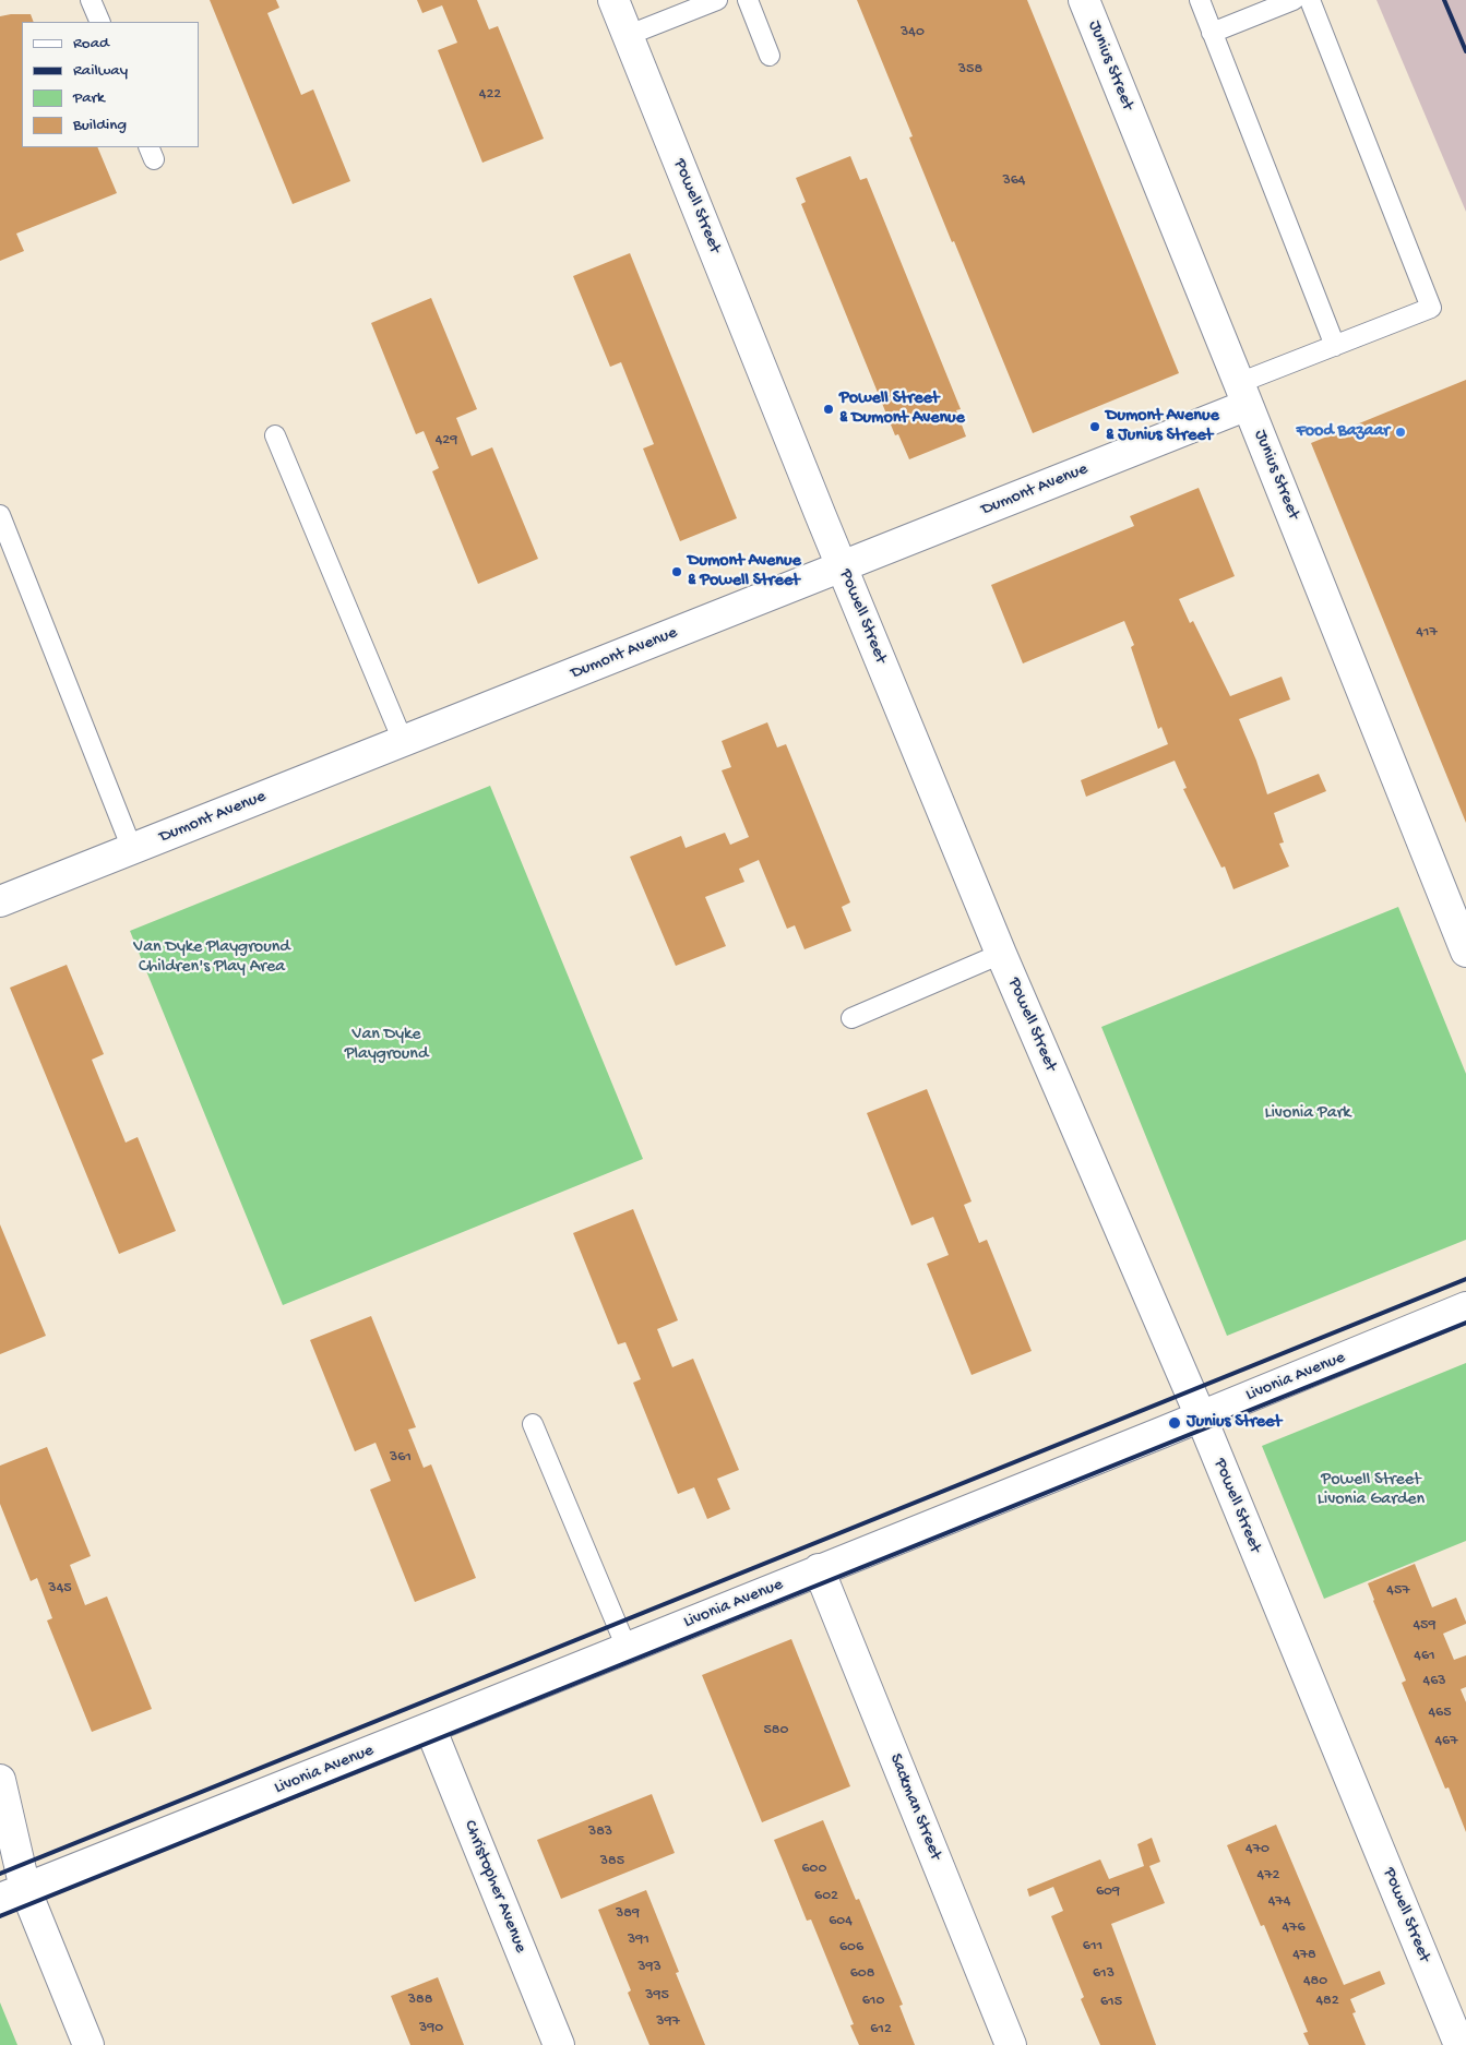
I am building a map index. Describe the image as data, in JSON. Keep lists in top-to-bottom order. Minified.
{"streets":{"street":["Junius Street","Powell Street","Dumont Avenue","Livonia Avenue","Sackman Street","Christopher Avenue"]},"crossings":[["Junius Street","Dumont Avenue"],["Powell Street","Dumont Avenue"],["Powell Street","Livonia Avenue"],["Livonia Avenue","Sackman Street"],["Livonia Avenue","Christopher Avenue"]],"parks":["Van Dyke Playground Children's Play Area","Van Dyke Playground","Livonia Park","Powell Street Livonia Garden"],"places":["Powell Street & Dumont Avenue","Dumont Avenue & Junius Street","Food Bazaar","Dumont Avenue & Powell Street","Junius Street"],"house_numbers":["340","358","422","364","429","417","361","345","457","459","461","463","465","580","467","383","470","385","600","472","609","602","474","389","604","476","391","611","606","478","393","608","613","480","395","388","610","482","615","397","390","612"],"legend":["Road","Railway","Park","Building"]}
